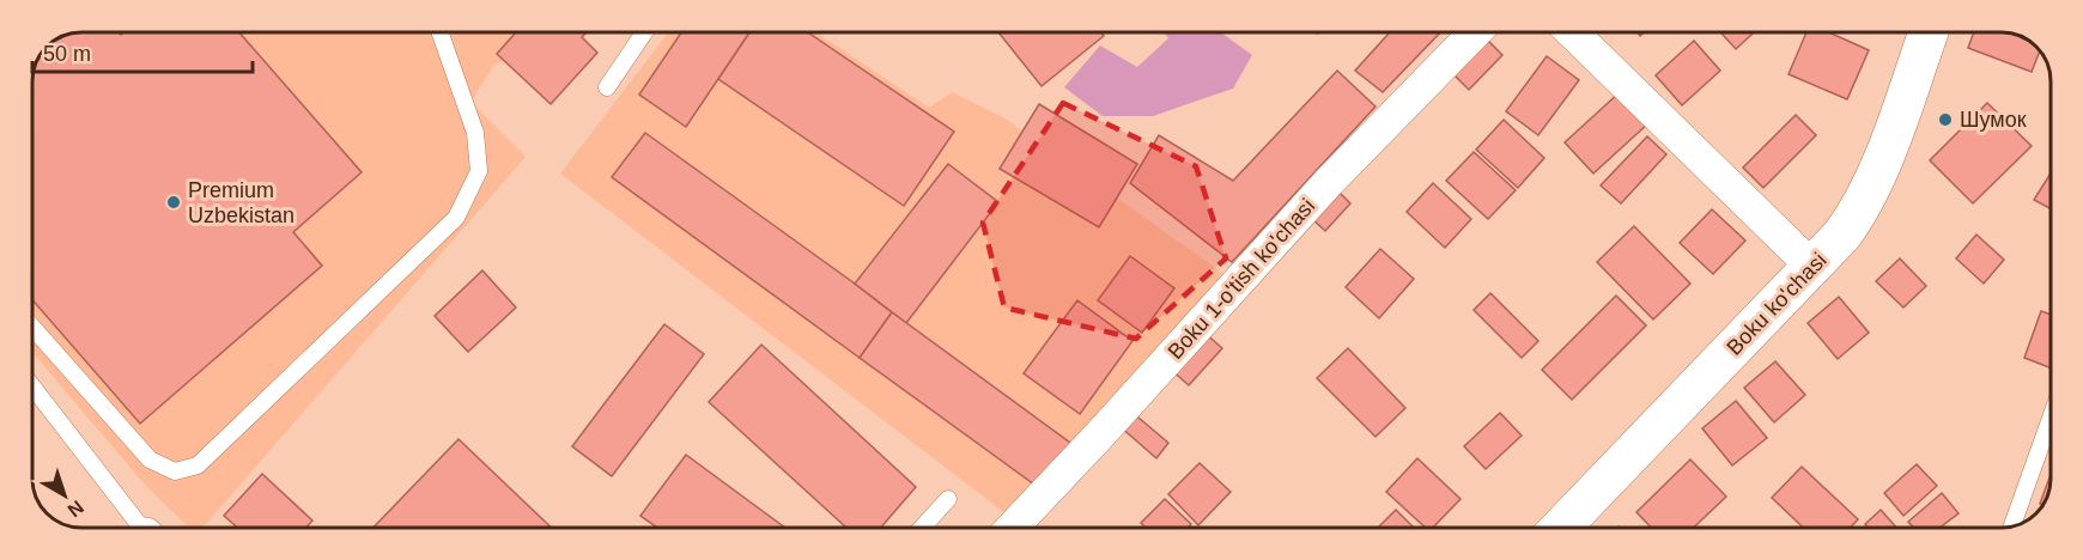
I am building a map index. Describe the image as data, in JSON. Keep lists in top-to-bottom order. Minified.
{"streets":{"street":["Boku 1-o'tish ko'chasi","Boku ko'chasi"]},"places":["Шумок","Premium Uzbekistan"],"scale_bar":"50 m","north":"bottom right"}
